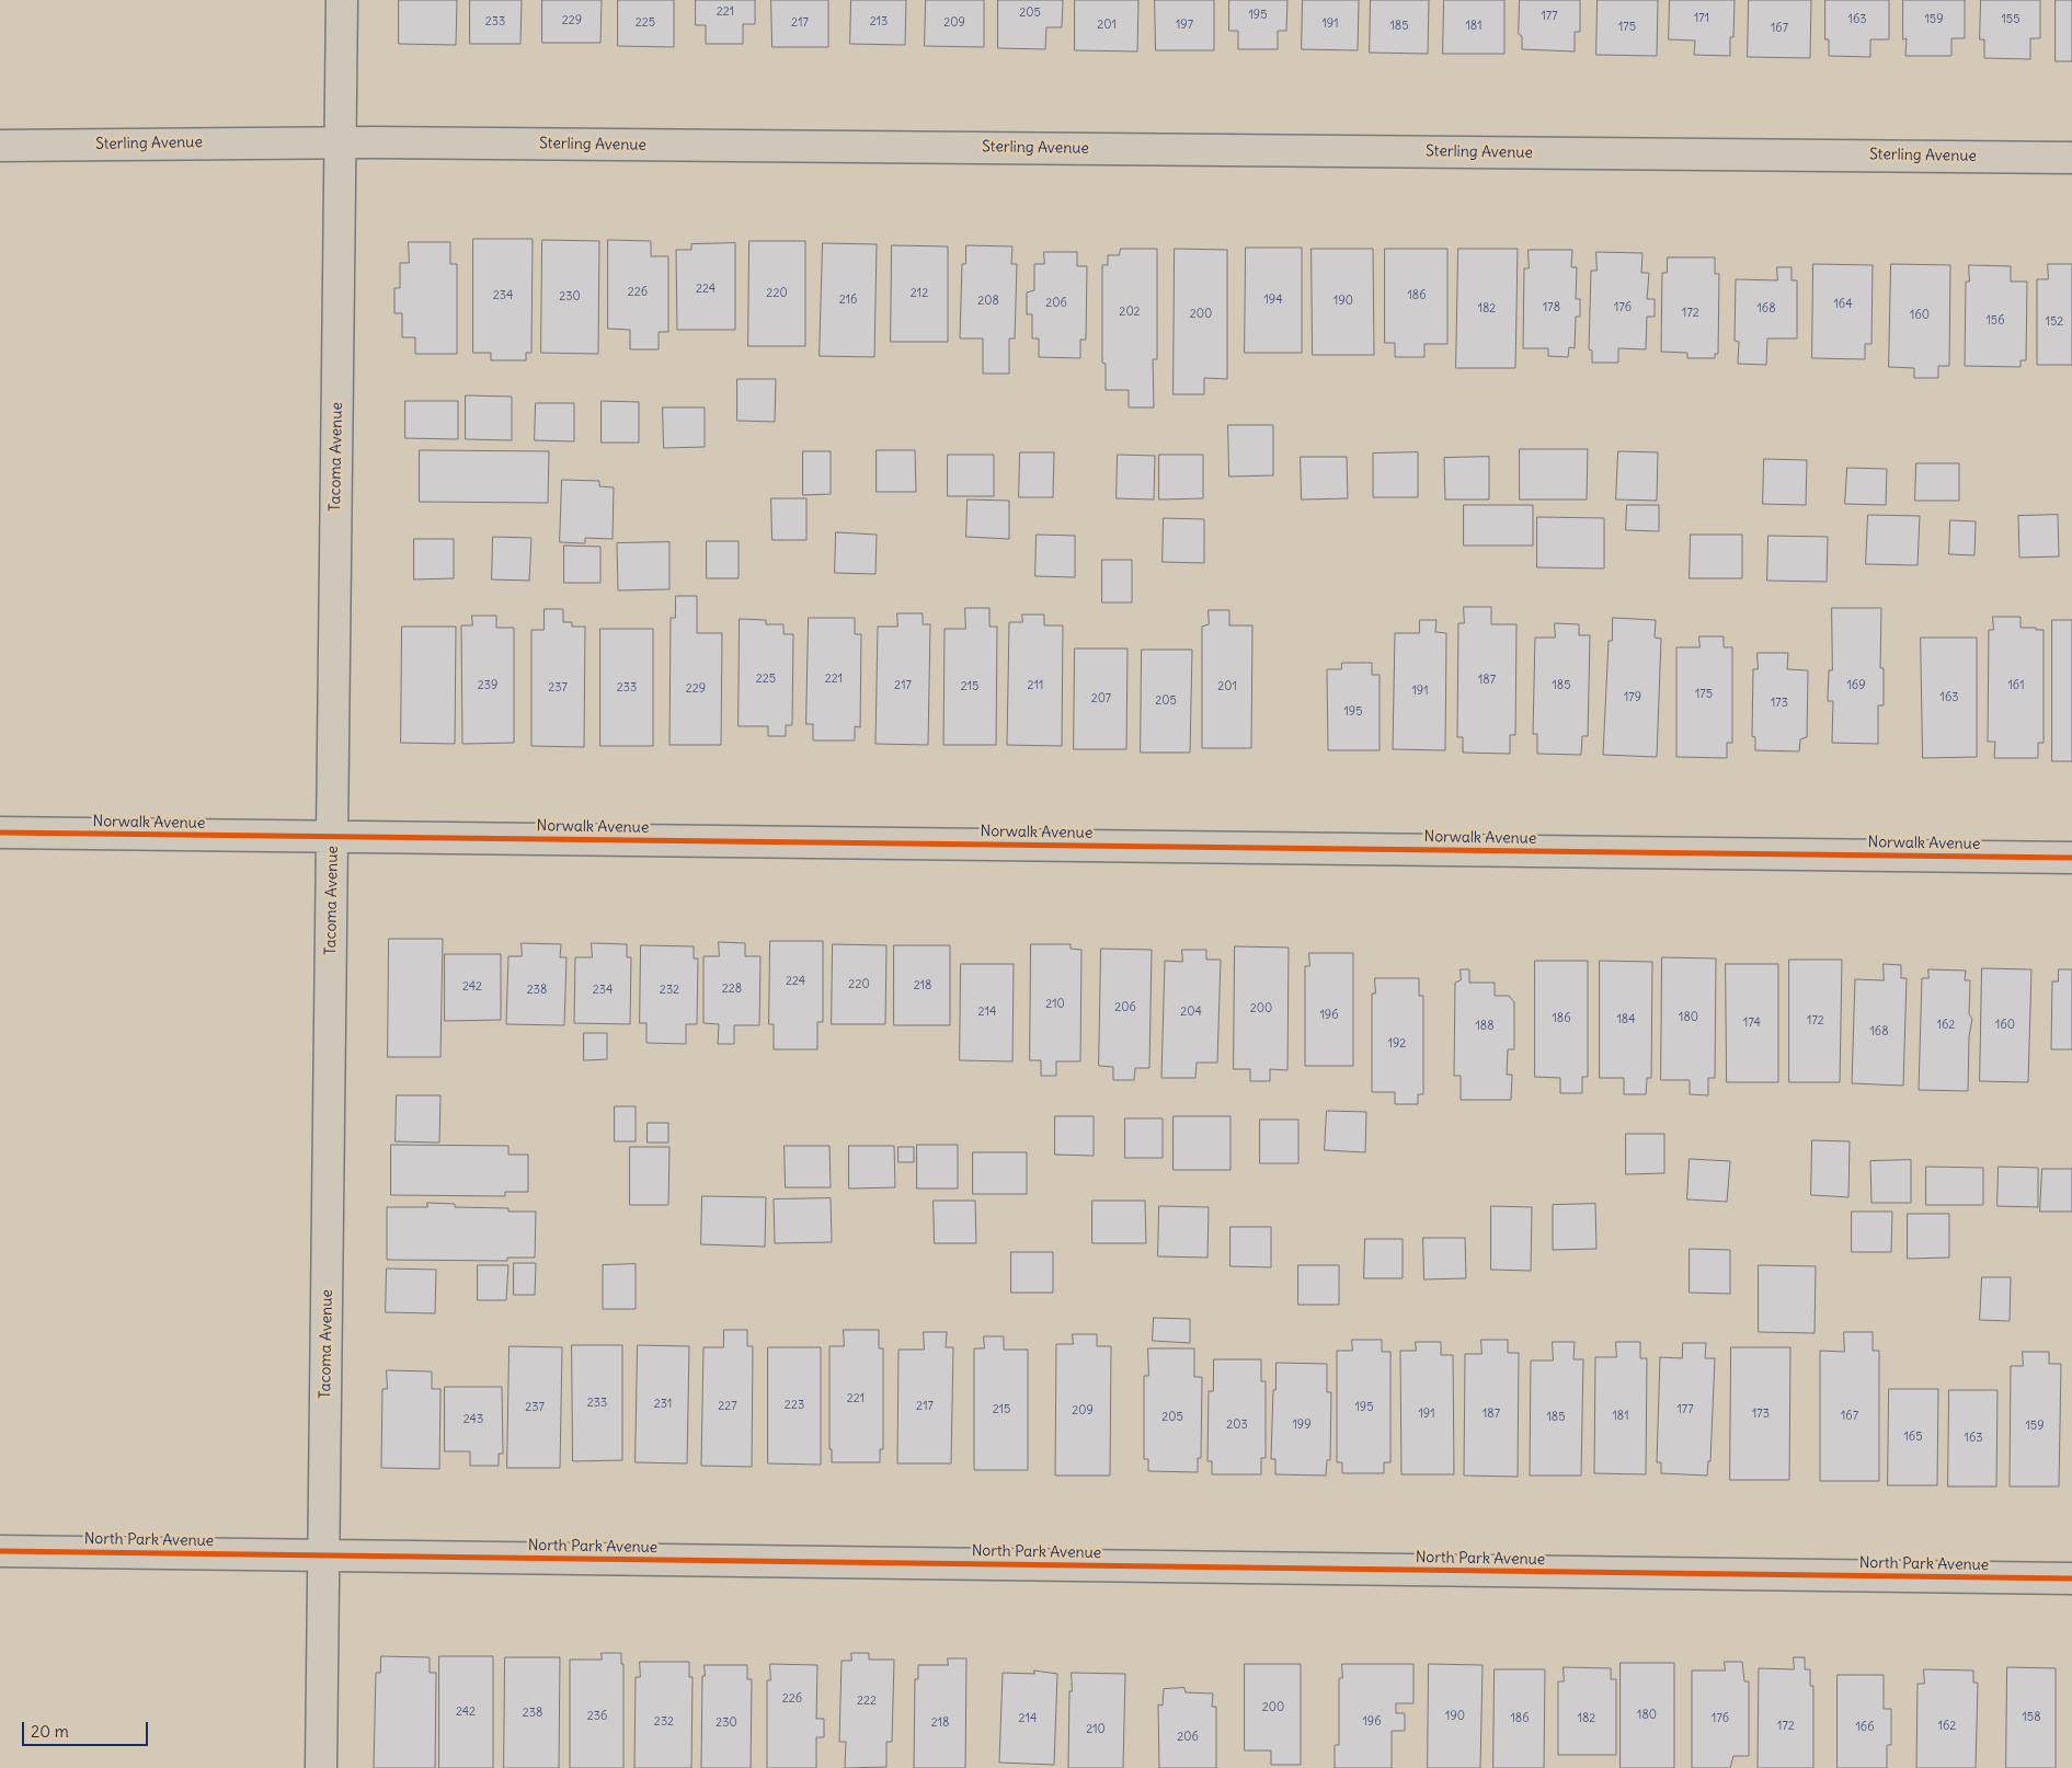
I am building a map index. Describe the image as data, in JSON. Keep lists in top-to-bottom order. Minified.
{"streets":{"street":["Sterling Avenue","Tacoma Avenue","Norwalk Avenue","North Park Avenue"]},"crossings":[["Sterling Avenue","Tacoma Avenue"],["Tacoma Avenue","Norwalk Avenue"],["Tacoma Avenue","North Park Avenue"]],"house_numbers":["221","205","195","177","171","163","159","155","229","233","213","225","217","209","191","201","197","185","181","175","167","224","226","220","212","234","186","230","216","194","208","190","206","164","178","176","182","168","202","172","200","160","156","152","225","221","187","239","217","211","185","169","161","215","201","237","233","229","191","175","179","163","207","205","173","195","224","220","218","242","228","238","234","232","210","206","200","214","204","196","180","186","184","172","174","162","160","188","168","192","221","233","231","223","227","217","237","195","215","177","209","191","187","173","181","167","205","185","243","203","199","159","165","163","226","222","200","242","238","180","236","190","158","214","186","182","176","232","196","230","218","172","162","166","210","206"],"scale_bar":"20 m"}
